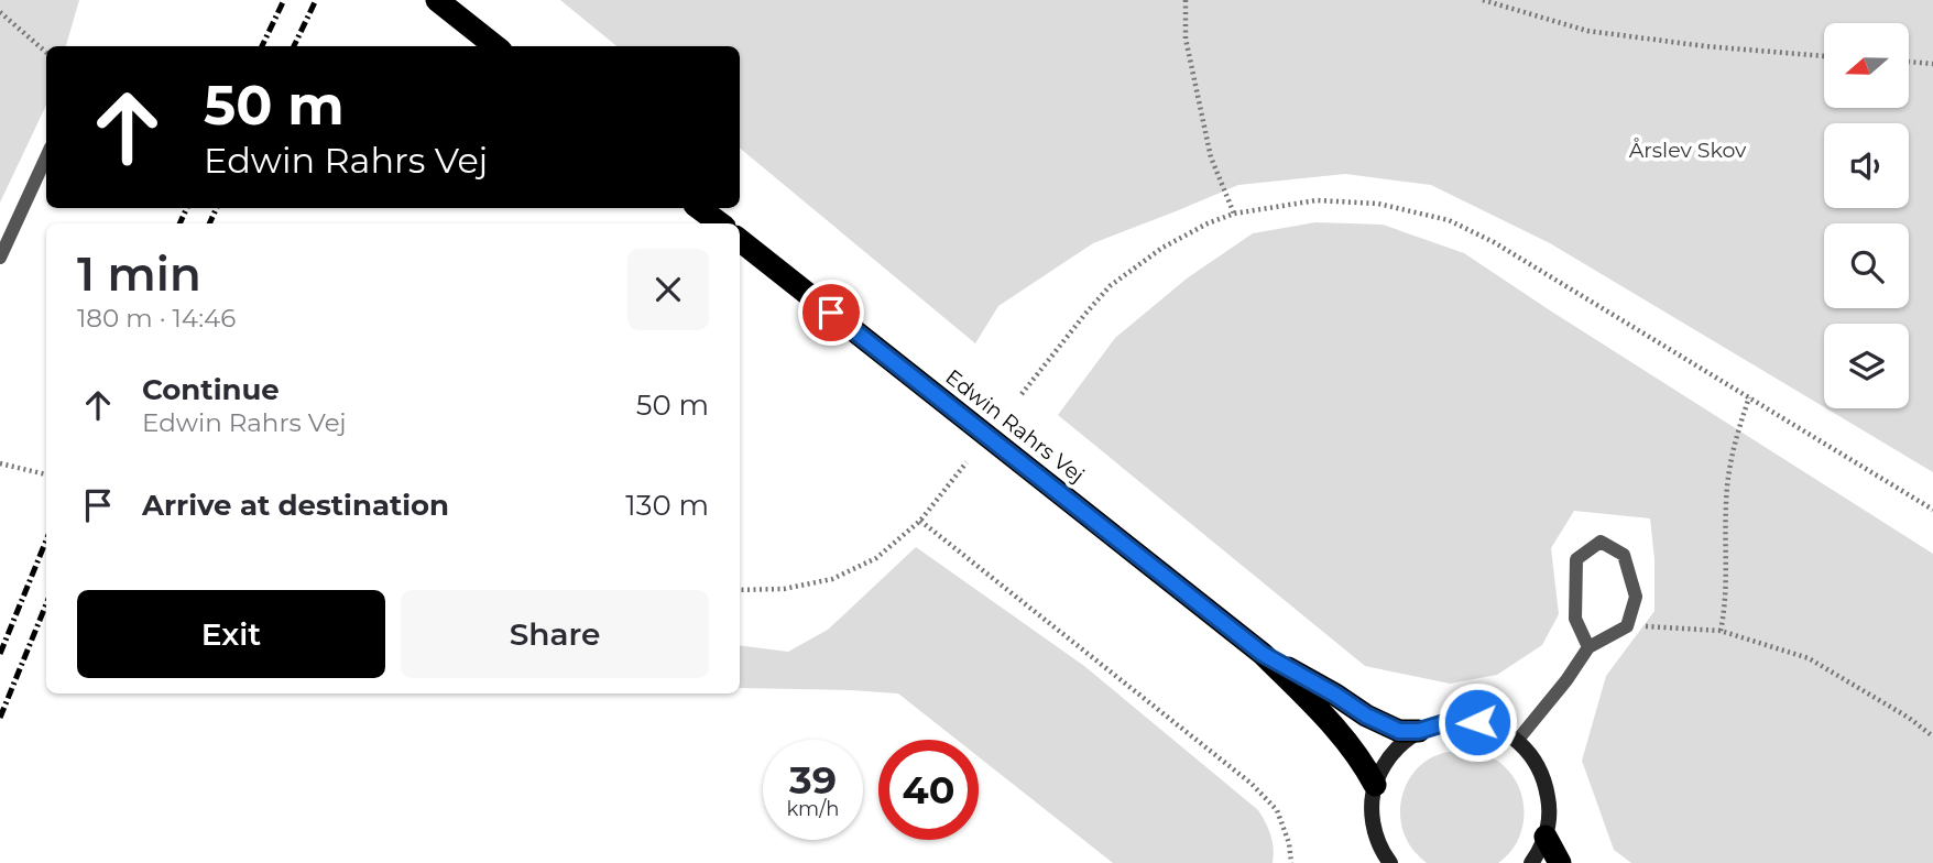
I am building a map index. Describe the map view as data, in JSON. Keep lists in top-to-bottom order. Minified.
{"streets":{"highway":["Edwin Rahrs Vej"]},"parks":["Årslev Skov"],"north":"left","page":{"turn":["50 m","Edwin Rahrs Vej"],"heading":["1 min","180 m · 14:46"],"list":[{"name":"Continue","note":"Edwin Rahrs Vej","value":"50 m"},{"name":"Arrive at destination","value":"130 m"}],"buttons":["Exit","Share"],"speed":"39 km/h","limit":"40"}}
